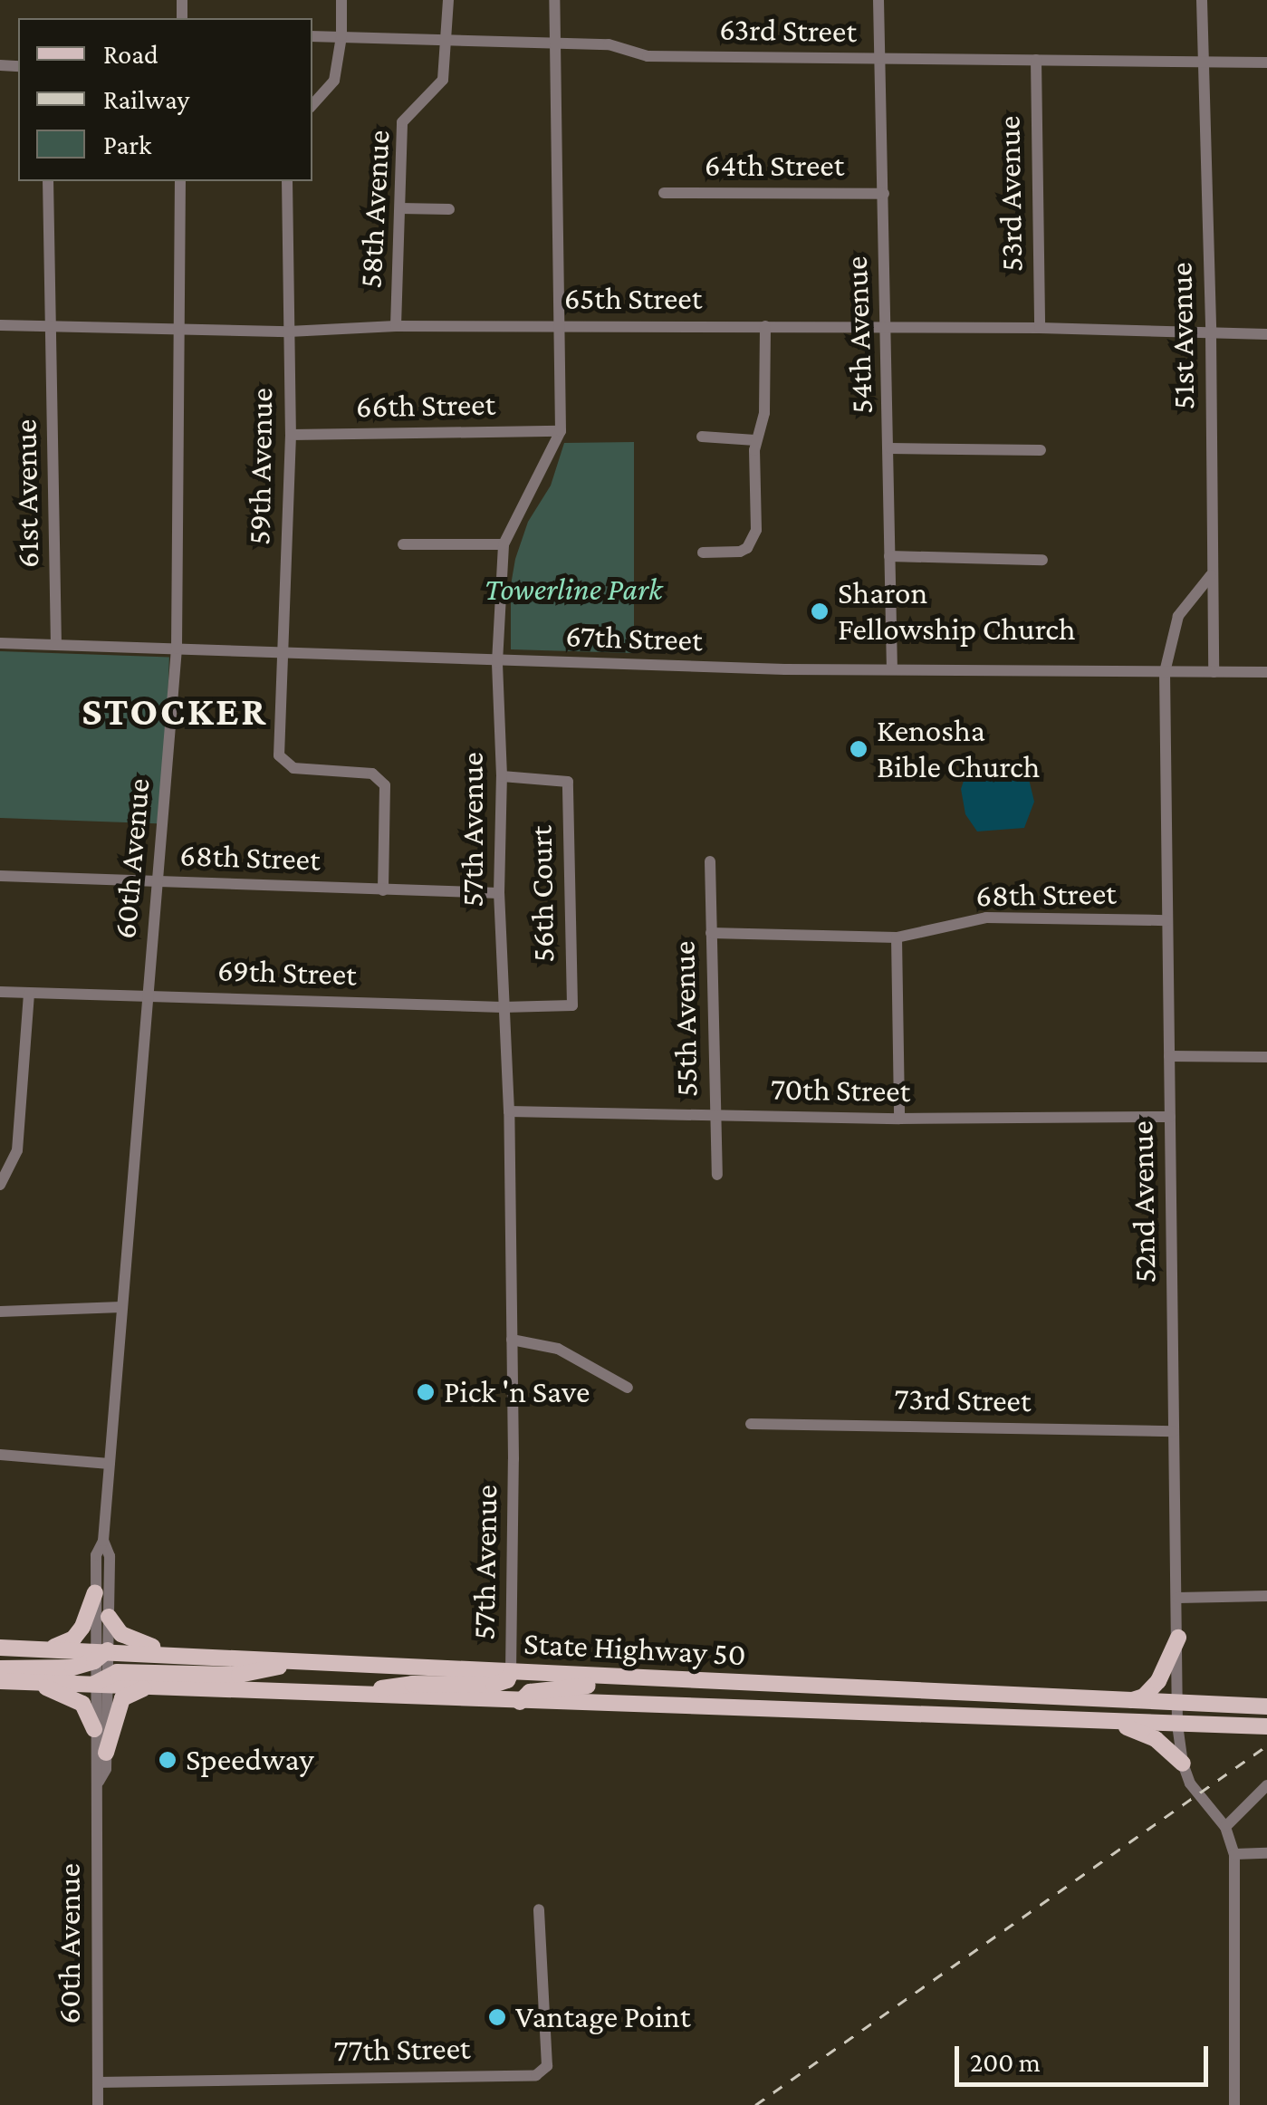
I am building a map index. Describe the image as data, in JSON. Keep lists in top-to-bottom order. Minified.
{"streets":{"main road":["State Highway 50"],"street":["63rd Street","64th Street","53rd Avenue","58th Avenue","65th Street","54th Avenue","51st Avenue","66th Street","59th Avenue","61st Avenue","67th Street","57th Avenue","68th Street","60th Avenue","56th Court","69th Street","55th Avenue","70th Street","52nd Avenue","73rd Street","77th Street"]},"crossings":[["63rd Street","53rd Avenue"],["63rd Street","58th Avenue"],["63rd Street","54th Avenue"],["63rd Street","51st Avenue"],["63rd Street","57th Avenue"],["64th Street","54th Avenue"],["53rd Avenue","65th Street"],["58th Avenue","65th Street"],["65th Street","54th Avenue"],["65th Street","51st Avenue"],["65th Street","59th Avenue"],["65th Street","61st Avenue"],["65th Street","57th Avenue"],["65th Street","60th Avenue"],["54th Avenue","67th Street"],["51st Avenue","67th Street"],["51st Avenue","52nd Avenue"],["66th Street","59th Avenue"],["66th Street","57th Avenue"],["59th Avenue","67th Street"],["59th Avenue","68th Street"],["61st Avenue","67th Street"],["67th Street","57th Avenue"],["67th Street","60th Avenue"],["67th Street","52nd Avenue"],["57th Avenue","68th Street"],["57th Avenue","56th Court"],["57th Avenue","69th Street"],["57th Avenue","70th Street"],["57th Avenue","State Highway 50"],["68th Street","60th Avenue"],["68th Street","55th Avenue"],["68th Street","52nd Avenue"],["60th Avenue","69th Street"],["60th Avenue","State Highway 50"],["60th Avenue","77th Street"],["56th Court","69th Street"],["55th Avenue","70th Street"],["70th Street","52nd Avenue"],["52nd Avenue","73rd Street"],["52nd Avenue","State Highway 50"]],"districts":["STOCKER"],"parks":["Towerline Park"],"places":["Sharon Fellowship Church","Kenosha Bible Church","Pick 'n Save","Speedway","Vantage Point"],"legend":["Road","Railway","Park"],"scale_bar":"200 m"}
